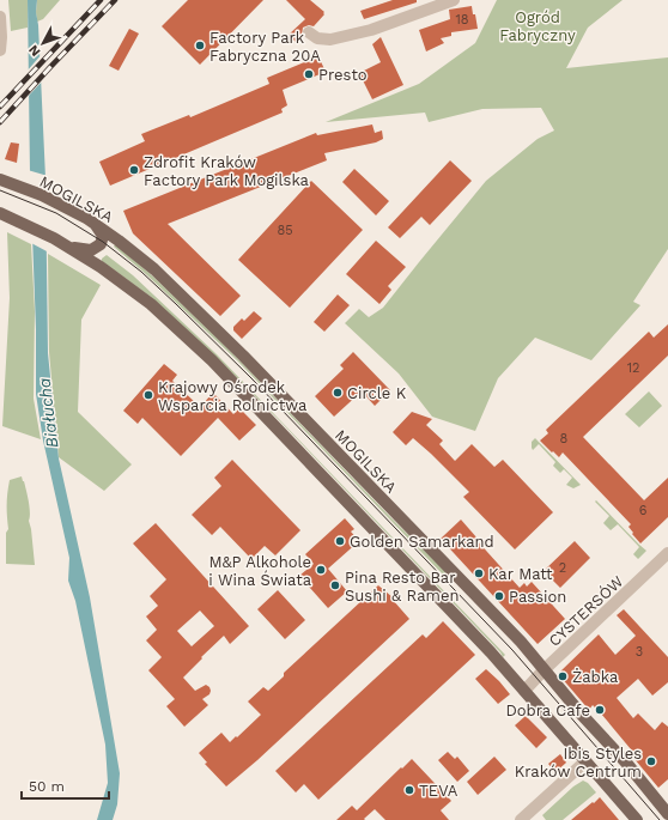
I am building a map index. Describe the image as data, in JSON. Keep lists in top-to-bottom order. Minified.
{"streets":{"main road":["MOGILSKA"],"street":["CYSTERSÓW"]},"crossings":[["MOGILSKA","CYSTERSÓW"]],"water":["Białucha"],"parks":["Ogród Fabryczny"],"places":["Factory Park Fabryczna 20A","Presto","Zdrofit Kraków Factory Park Mogilska","Circle K","Krajowy Ośrodek Wsparcia Rolnictwa","Golden Samarkand","M&P Alkohole i Wina Świata","Kar Matt","Pina Resto Bar Sushi & Ramen","Passion","Żabka","Dobra Cafe","Ibis Styles Kraków Centrum","TEVA"],"house_numbers":["18","85","12","8","6","2","3"],"scale_bar":"50 m","north":"bottom left"}
